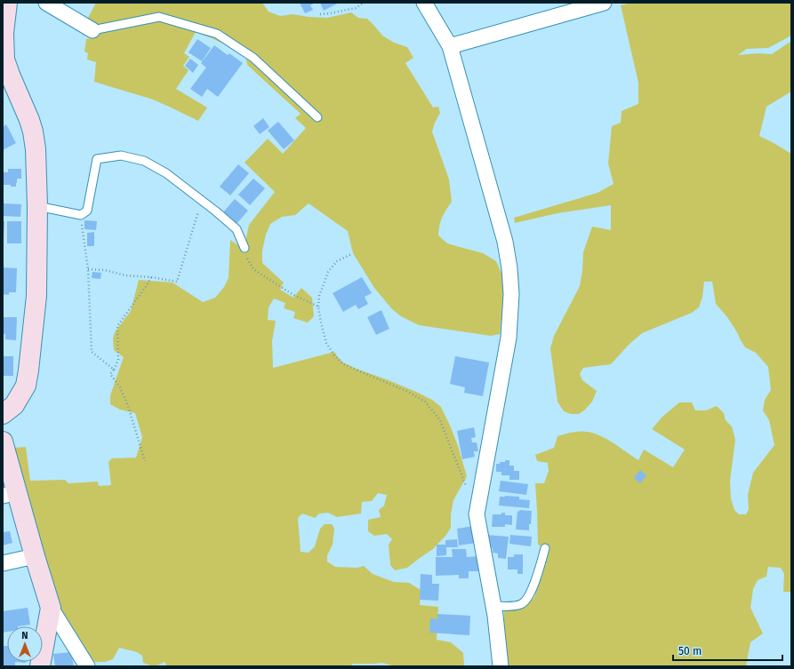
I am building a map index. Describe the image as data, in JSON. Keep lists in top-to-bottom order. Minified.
{"scale_bar":"50 m","north":"top"}
